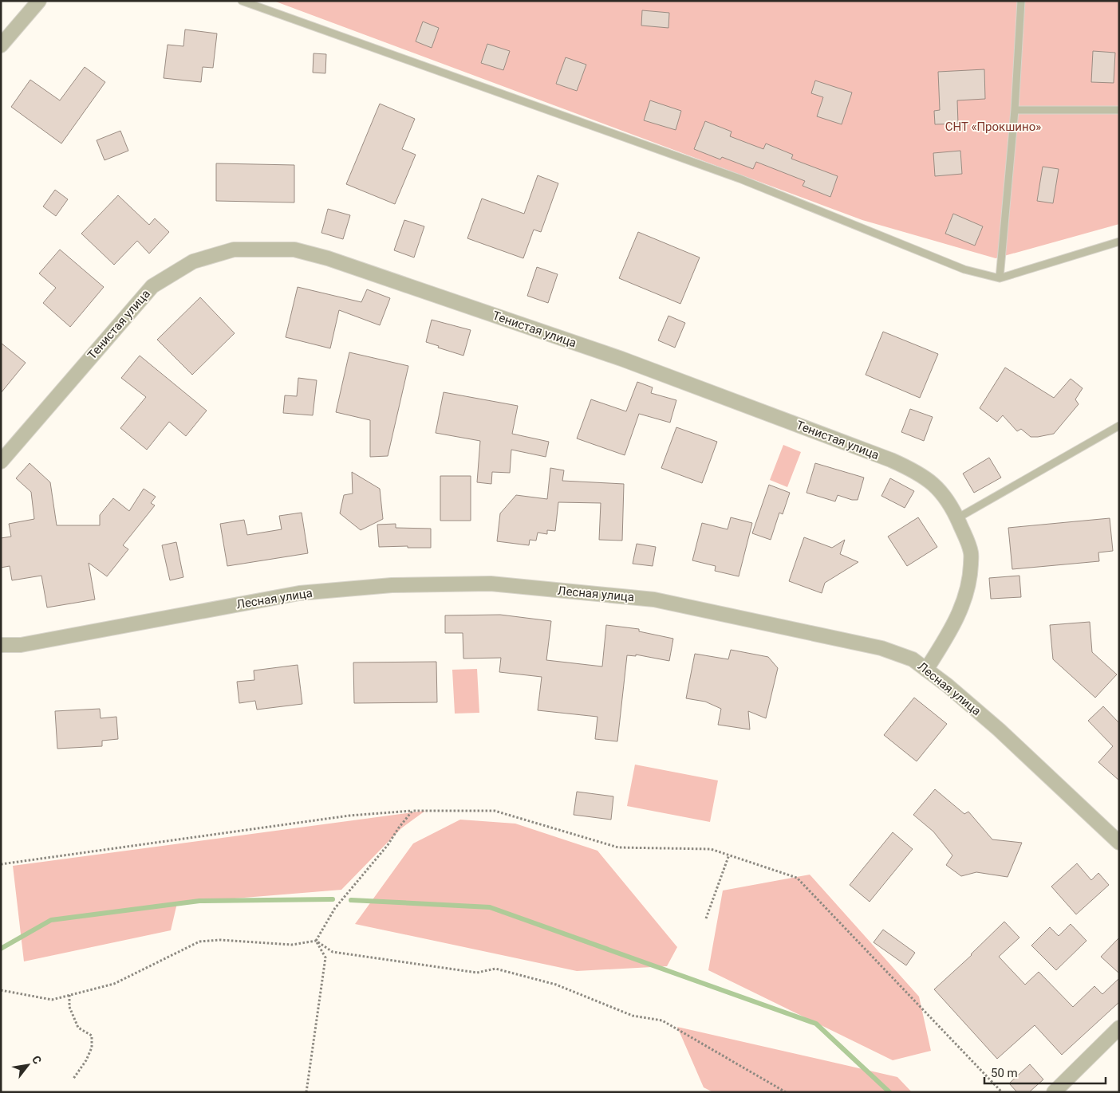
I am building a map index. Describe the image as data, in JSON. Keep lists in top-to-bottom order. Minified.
{"streets":{"street":["Тенистая улица","Лесная улица"]},"crossings":[["Тенистая улица","Лесная улица"]],"parks":["СНТ «Прокшино»"],"scale_bar":"50 m","north":"top right"}
